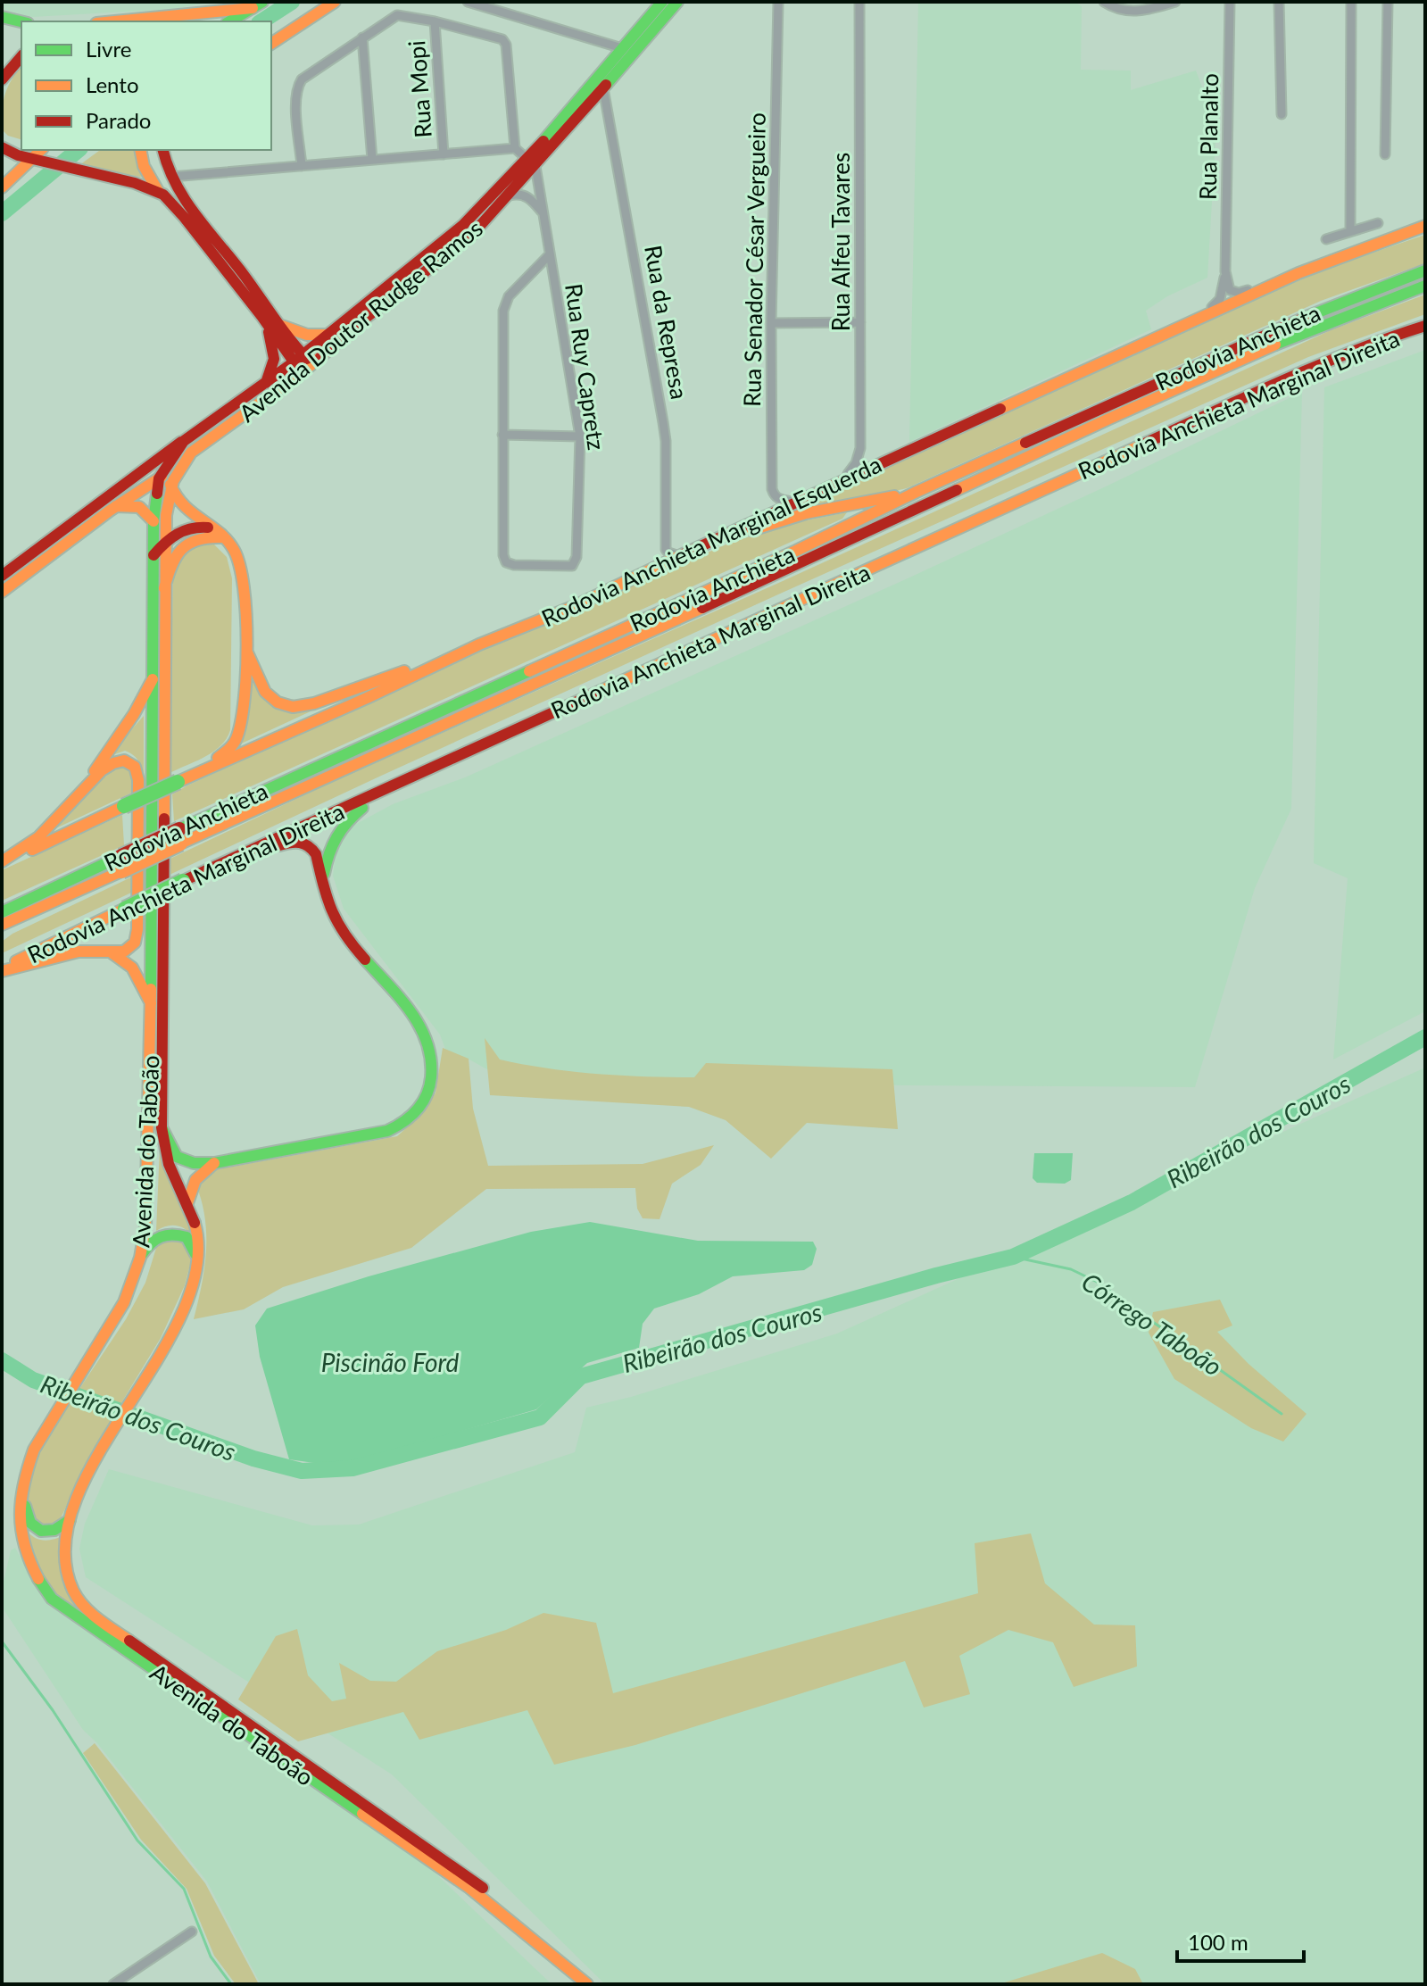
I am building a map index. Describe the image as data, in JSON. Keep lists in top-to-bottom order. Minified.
{"streets":{"main road":["Avenida Doutor Rudge Ramos","Rodovia Anchieta","Rodovia Anchieta Marginal Direita","Rodovia Anchieta Marginal Esquerda","Avenida do Taboão"],"street":["Rua Mopi","Rua Planalto","Rua Alfeu Tavares","Rua Senador César Vergueiro","Rua da Represa","Rua Ruy Capretz"]},"crossings":[["Rua Planalto","Rodovia Anchieta Marginal Esquerda"],["Rua Alfeu Tavares","Rodovia Anchieta Marginal Esquerda"],["Rua Senador César Vergueiro","Rodovia Anchieta Marginal Esquerda"],["Avenida Doutor Rudge Ramos","Rua da Represa"],["Avenida Doutor Rudge Ramos","Rua Ruy Capretz"],["Avenida Doutor Rudge Ramos","Avenida do Taboão"],["Rua da Represa","Rodovia Anchieta Marginal Esquerda"]],"water":["Ribeirão dos Couros","Córrego Taboão","Piscinão Ford"],"legend":["Livre","Lento","Parado"],"scale_bar":"100 m"}
